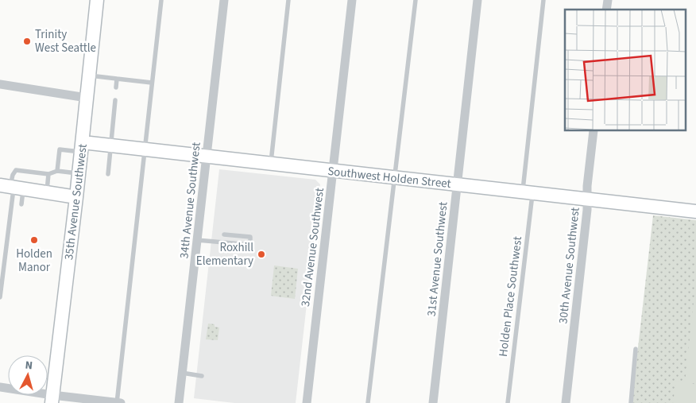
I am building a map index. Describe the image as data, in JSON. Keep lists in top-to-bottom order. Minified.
{"streets":{"street":["Southwest Holden Street","34th Avenue Southwest","35th Avenue Southwest","32nd Avenue Southwest","31st Avenue Southwest","30th Avenue Southwest"],"lane":["Holden Place Southwest"]},"crossings":[["Southwest Holden Street","34th Avenue Southwest"],["Southwest Holden Street","35th Avenue Southwest"],["Southwest Holden Street","32nd Avenue Southwest"],["Southwest Holden Street","31st Avenue Southwest"],["Southwest Holden Street","30th Avenue Southwest"],["Southwest Holden Street","Holden Place Southwest"]],"places":["Trinity West Seattle","Holden Manor","Roxhill Elementary"],"north":"top"}
